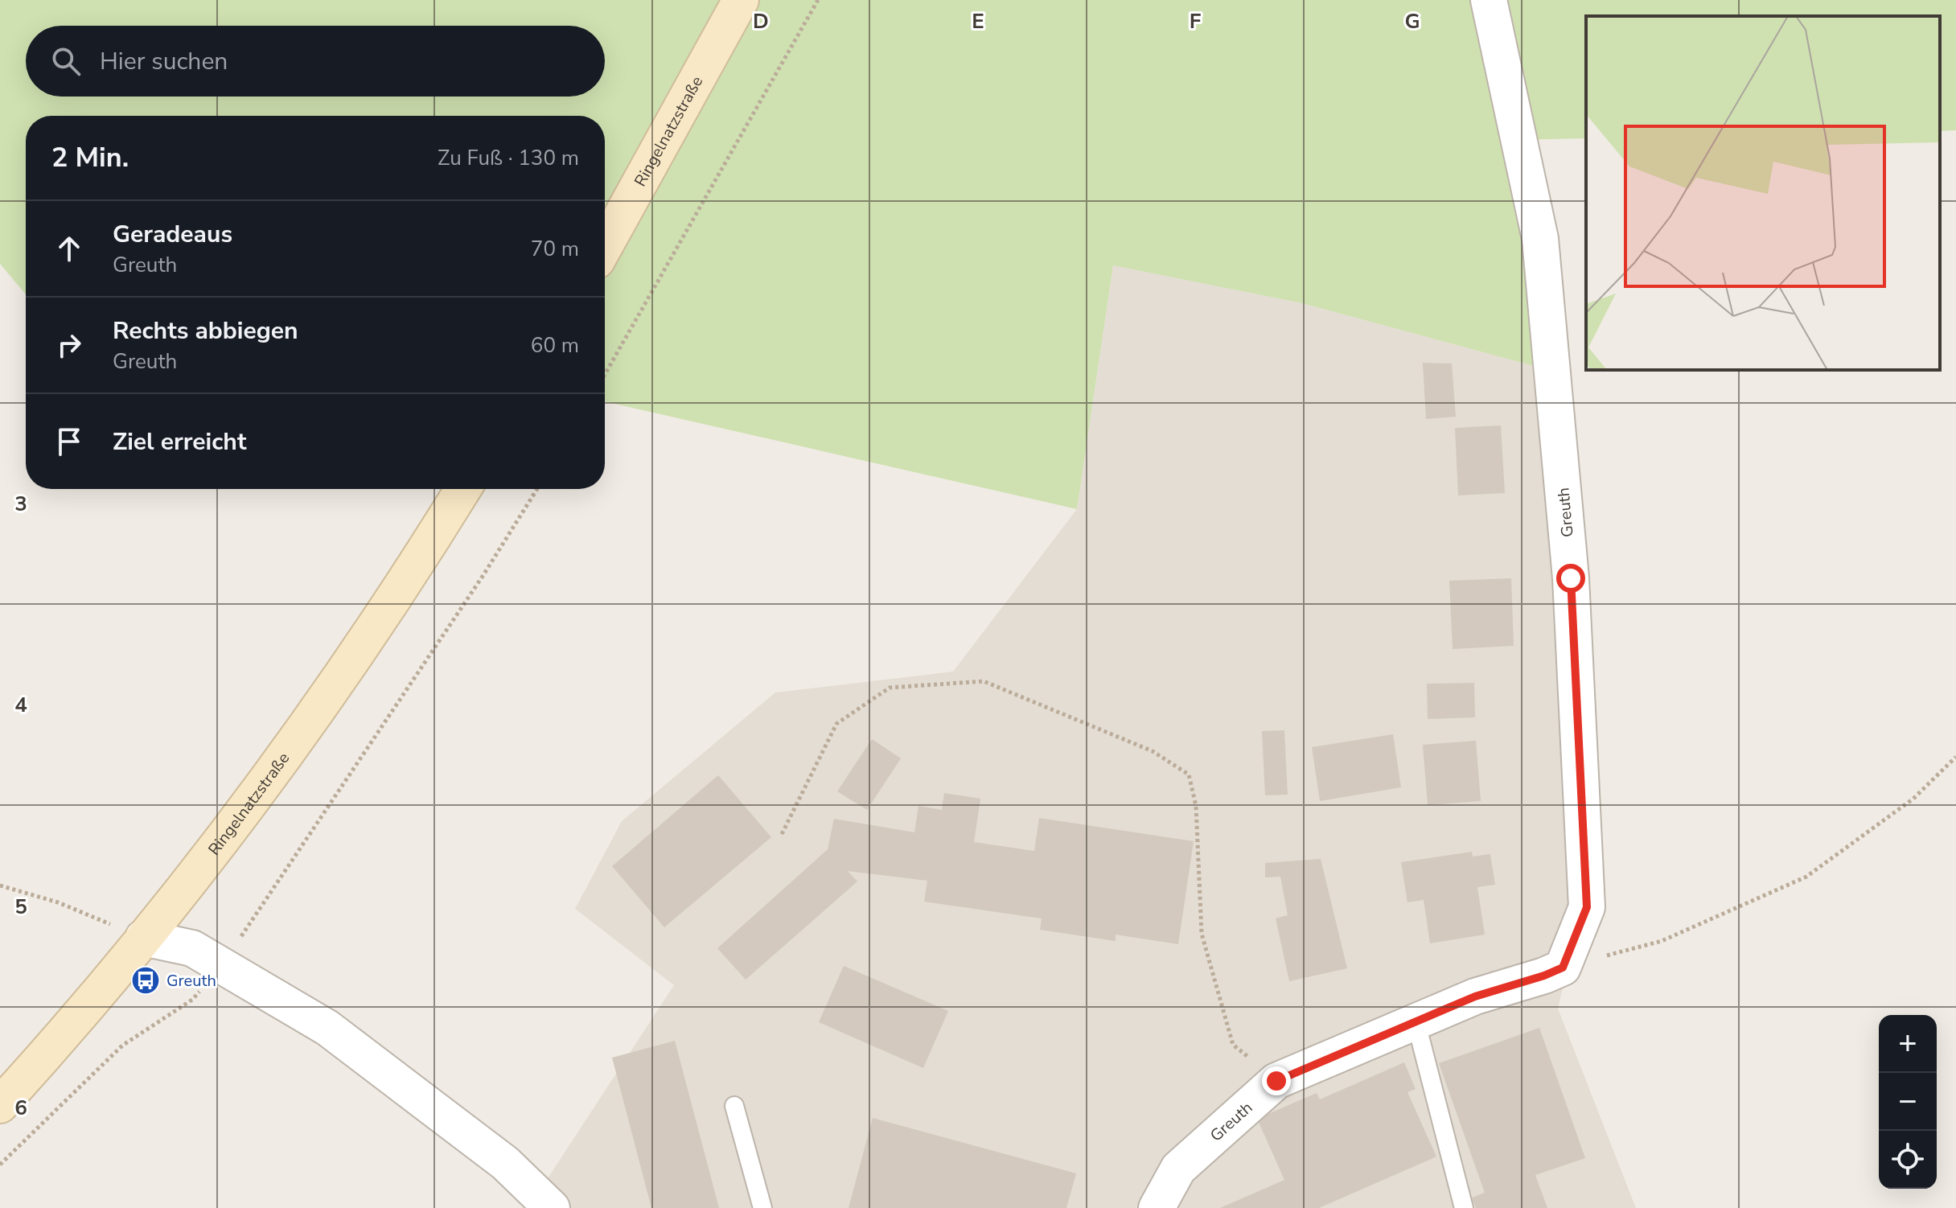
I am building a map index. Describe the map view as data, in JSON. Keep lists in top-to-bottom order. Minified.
{"streets":{"main road":["Ringelnatzstraße"],"street":["Greuth"]},"places":{"bus stop":["Greuth"]},"page":{"search":"Hier suchen","heading":["2 Min.","Zu Fuß · 130 m"],"list":[["Geradeaus","Greuth","70 m"],["Rechts abbiegen","Greuth","60 m"],"Ziel erreicht"],"map_buttons":["+","−"]},"grid":{"columns":["D","E","F","G"],"rows":["3","4","5","6"]}}
